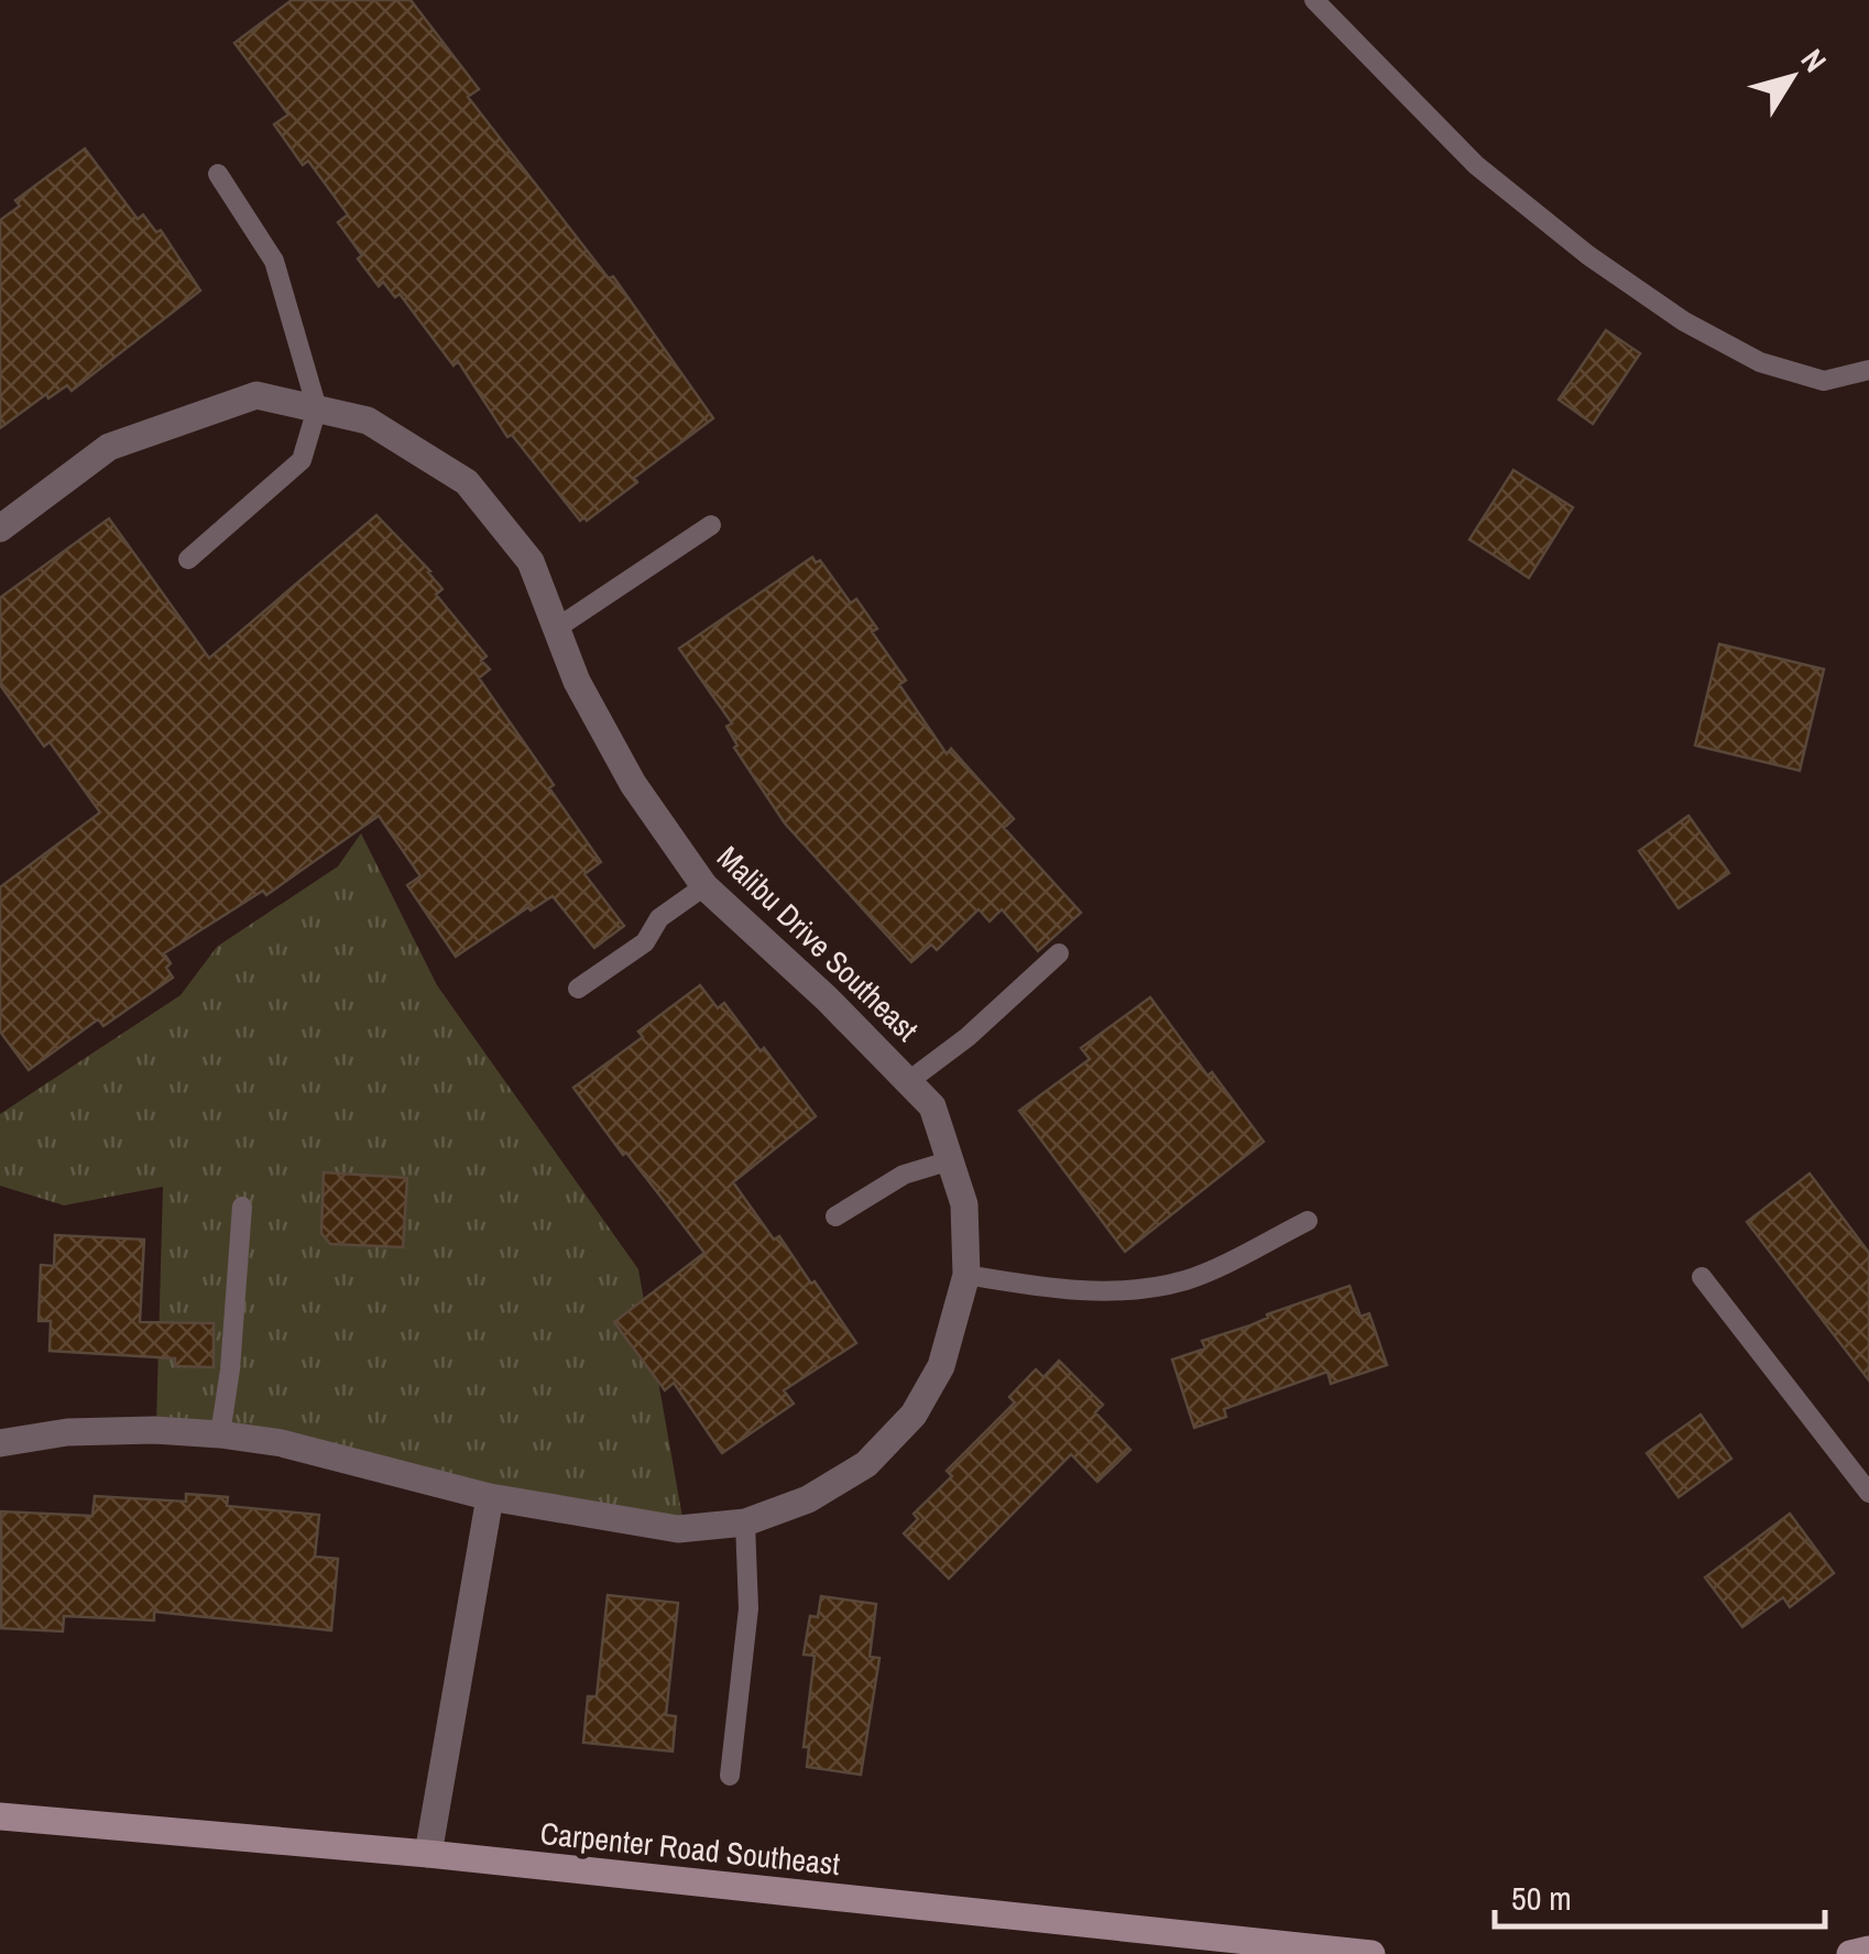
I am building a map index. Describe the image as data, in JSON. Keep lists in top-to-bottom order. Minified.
{"streets":{"main road":["Carpenter Road Southeast"],"street":["Malibu Drive Southeast"]},"scale_bar":"50 m","north":"top right"}
